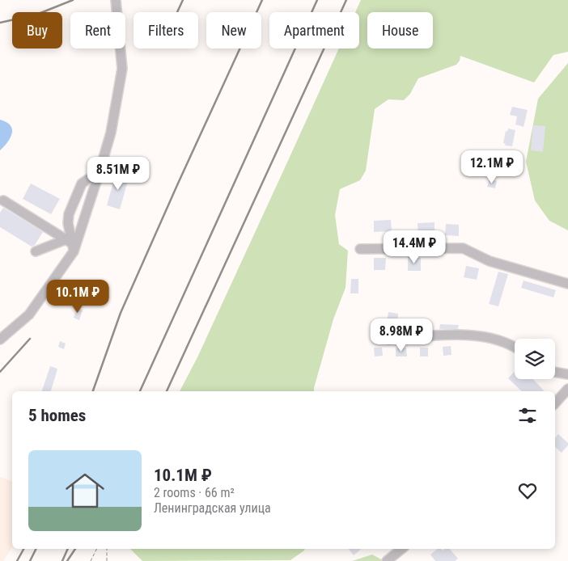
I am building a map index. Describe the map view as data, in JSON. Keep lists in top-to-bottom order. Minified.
{"page":{"chip":["Buy","Rent","Filters","New","Apartment","House"],"price":["12.1M ₽","8.51M ₽","14.4M ₽","10.1M ₽","8.98M ₽"],"heading":"5 homes","list":[{"name":"10.1M ₽","note":"2 rooms · 66 m² · Ленинградская улица"}]}}
